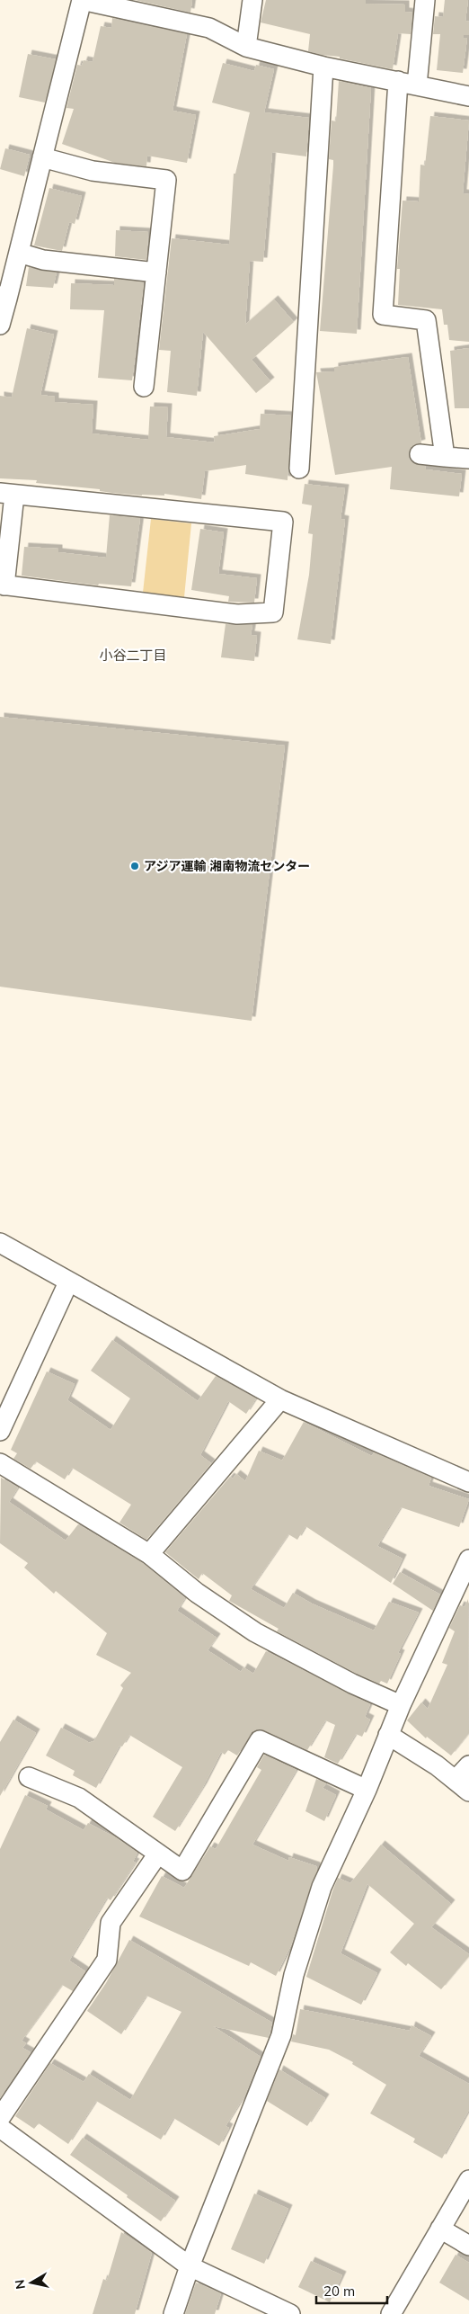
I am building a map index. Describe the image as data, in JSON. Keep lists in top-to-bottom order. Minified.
{"districts":["小谷二丁目"],"places":["アジア運輸 湘南物流センター"],"scale_bar":"20 m","north":"left"}
